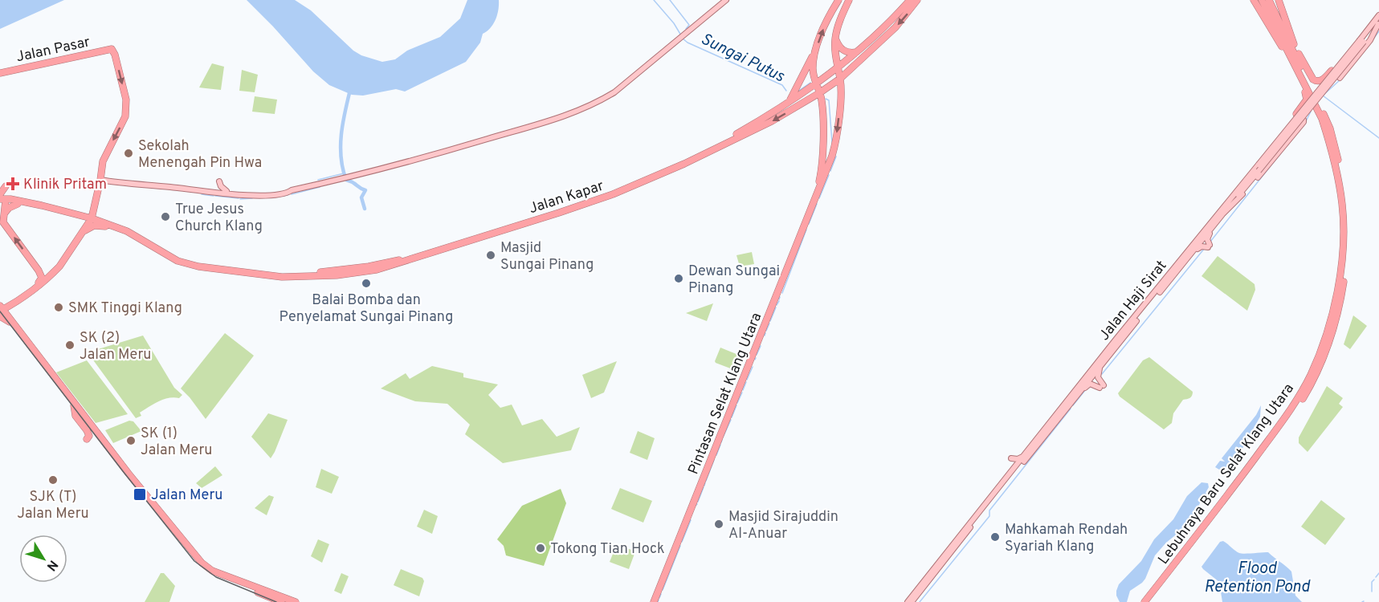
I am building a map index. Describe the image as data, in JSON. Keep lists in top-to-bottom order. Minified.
{"streets":{"highway":["Jalan Pasar","Jalan Kapar","Pintasan Selat Klang Utara","Lebuhraya Baru Selat Klang Utara"],"main road":["Jalan Haji Sirat"]},"crossings":[["Jalan Kapar","Pintasan Selat Klang Utara"]],"water":["Sungai Putus","Flood Retention Pond"],"places":{"other":["Sekolah Menengah Pin Hwa","True Jesus Church Klang","Masjid Sungai Pinang","Dewan Sungai Pinang","Balai Bomba dan Penyelamat Sungai Pinang","SMK Tinggi Klang","SK (2) Jalan Meru","SK (1) Jalan Meru","SJK (T) Jalan Meru","Masjid Sirajuddin Al-Anuar","Mahkamah Rendah Syariah Klang","Tokong Tian Hock"],"health":["Klinik Pritam"],"transit":["Jalan Meru"]},"north":"bottom right"}
